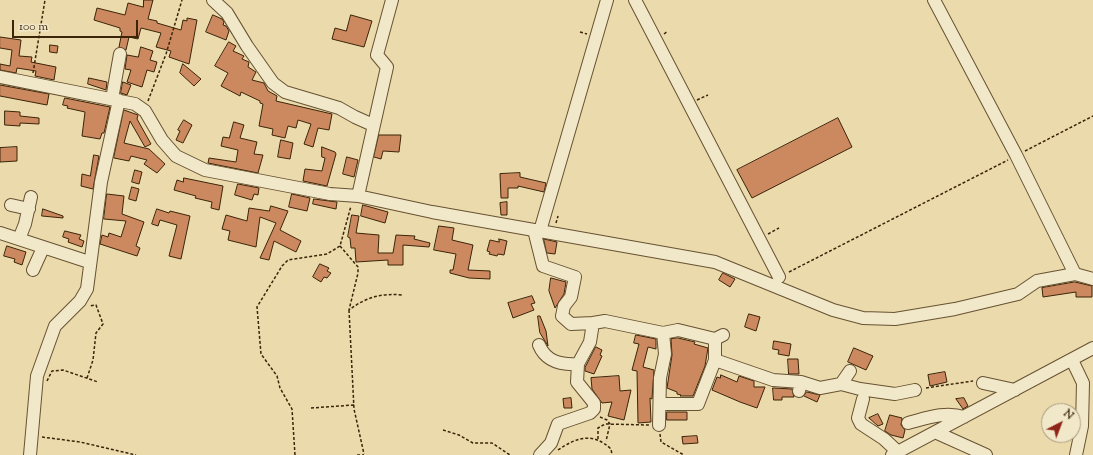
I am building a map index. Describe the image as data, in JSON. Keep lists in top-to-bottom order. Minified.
{"scale_bar":"100 m","north":"top right"}
